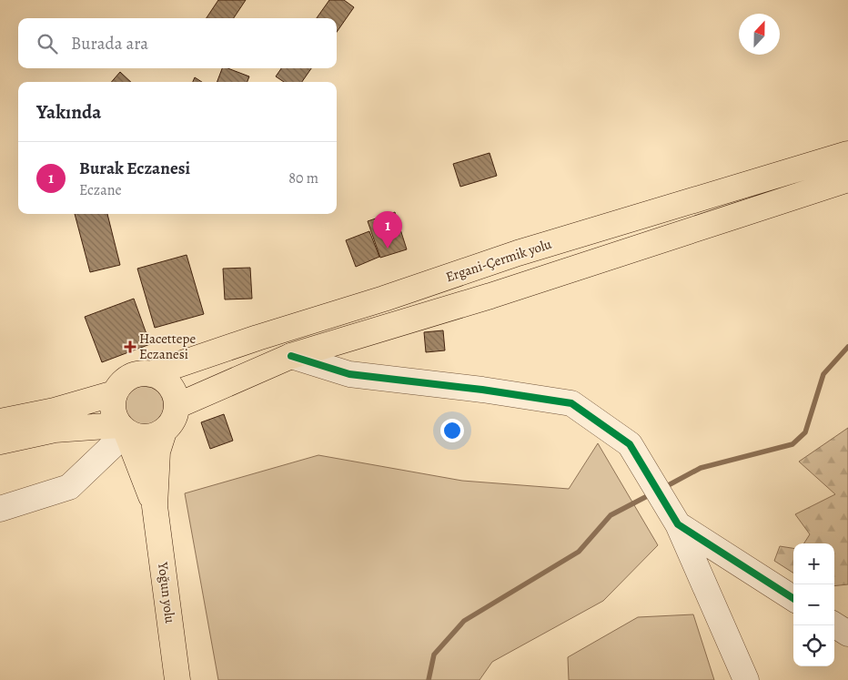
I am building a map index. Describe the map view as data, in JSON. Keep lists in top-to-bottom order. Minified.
{"streets":{"main road":["Ergani-Çermik yolu","Yoğun yolu"]},"places":{"health":["Hacettepe Eczanesi"]},"north":"top","page":{"search":"Burada ara","heading":"Yakında","list":[{"mark":"1","name":"Burak Eczanesi","note":"Eczane","value":"80 m"}],"pins":"1","map_buttons":["+","−"]}}
